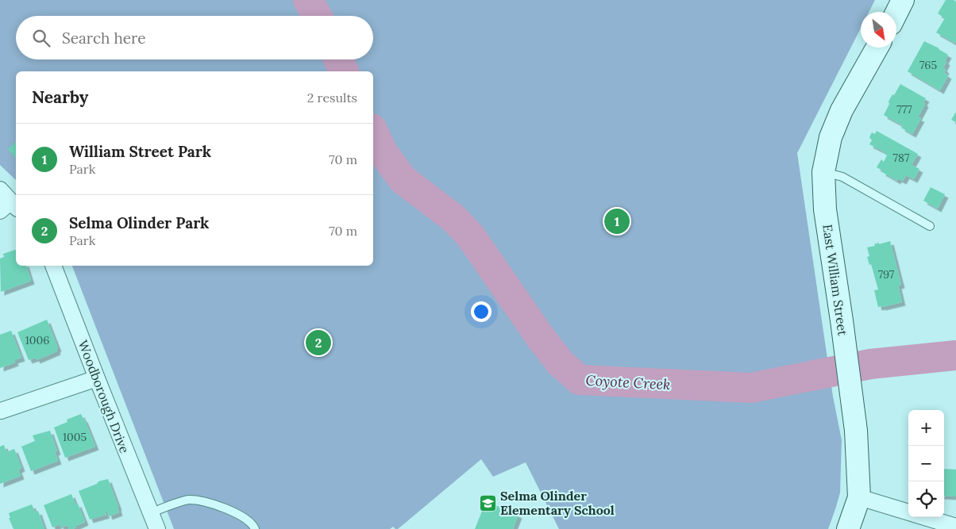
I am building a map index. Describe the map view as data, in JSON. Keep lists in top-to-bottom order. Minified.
{"streets":{"street":["East William Street","Woodborough Drive"]},"water":["Coyote Creek"],"places":{"school or university":["Selma Olinder Elementary School"]},"house_numbers":["765","777","787","797","1006","1005"],"north":"bottom right","page":{"search":"Search here","heading":["Nearby","2 results"],"list":[{"mark":"1","name":"William Street Park","note":"Park","value":"70 m"},{"mark":"2","name":"Selma Olinder Park","note":"Park","value":"70 m"}],"pins":["1","2"],"map_buttons":["+","−"]}}
